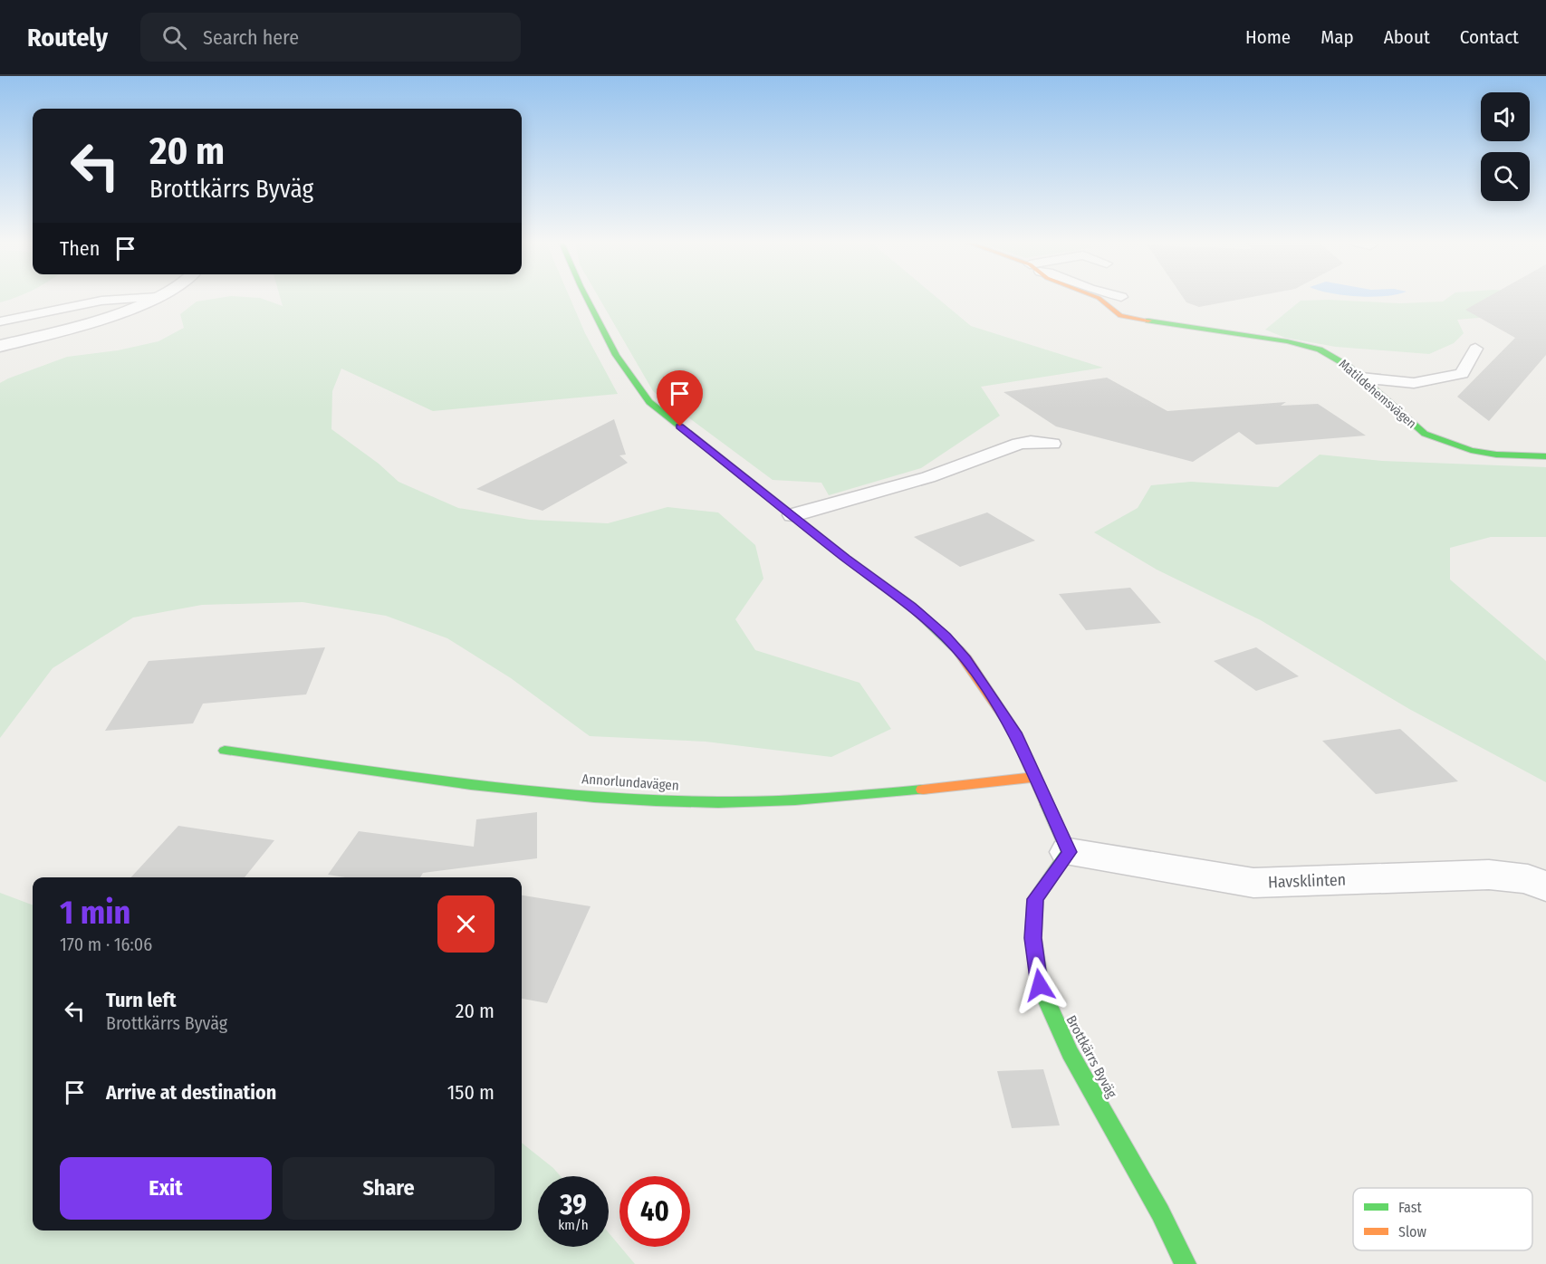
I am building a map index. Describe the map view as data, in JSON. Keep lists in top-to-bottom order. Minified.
{"streets":{"street":["Matildehemsvägen","Annorlundavägen","Havsklinten","Brottkärrs Byväg"]},"crossings":[["Havsklinten","Brottkärrs Byväg"]],"legend":["Fast","Slow"],"page":{"header":"Routely","search":"Search here","nav":["Home","Map","About","Contact"],"turn":["20 m","Brottkärrs Byväg"],"then":"Then","heading":["1 min","170 m · 16:06"],"list":[{"name":"Turn left","note":"Brottkärrs Byväg","value":"20 m"},{"name":"Arrive at destination","value":"150 m"}],"buttons":["Exit","Share"],"speed":"39 km/h","limit":"40"}}
